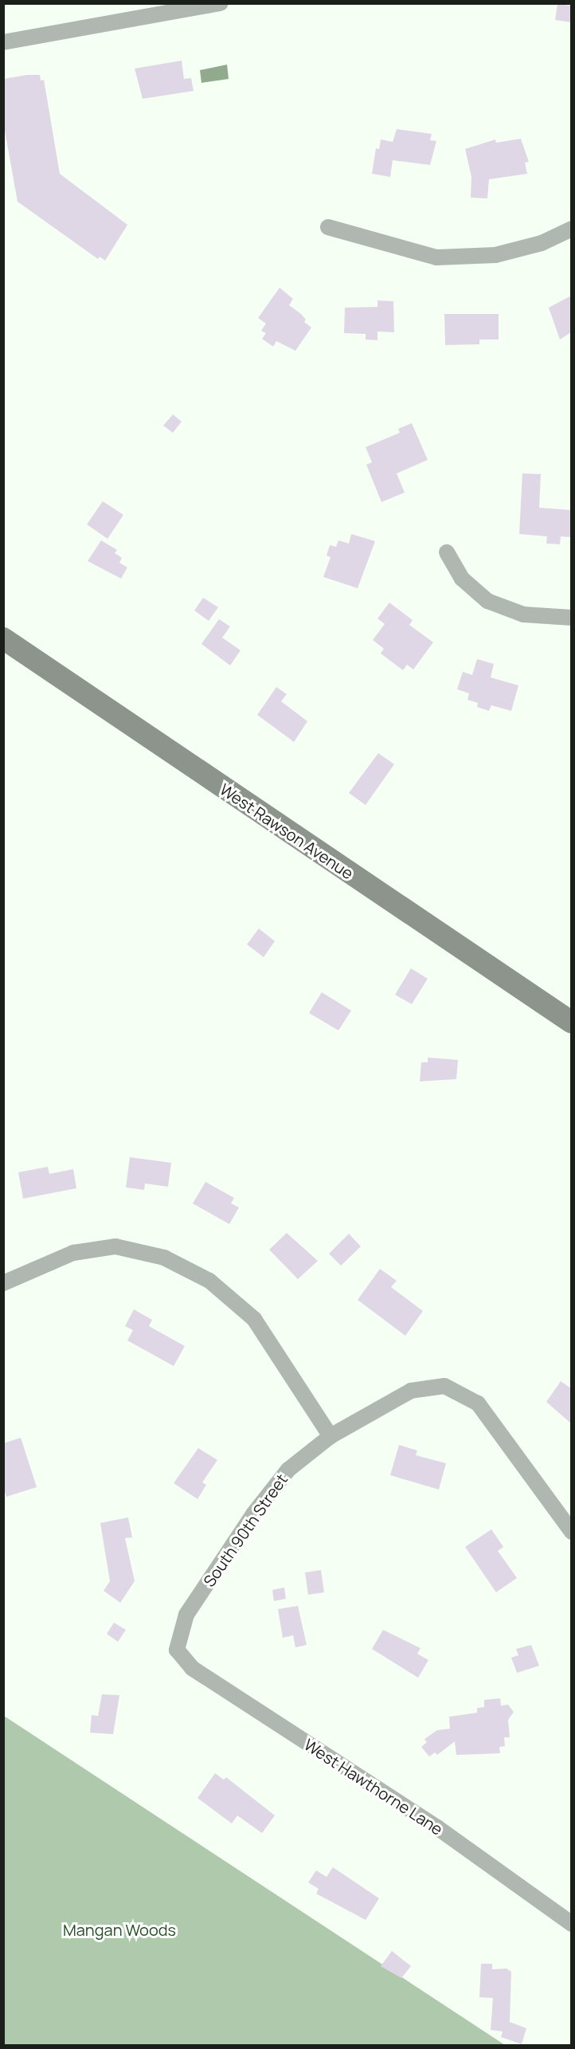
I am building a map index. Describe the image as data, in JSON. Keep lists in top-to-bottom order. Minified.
{"streets":{"main road":["West Rawson Avenue"],"street":["South 90th Street","West Hawthorne Lane"]},"crossings":[["South 90th Street","West Hawthorne Lane"]],"parks":["Mangan Woods"]}
